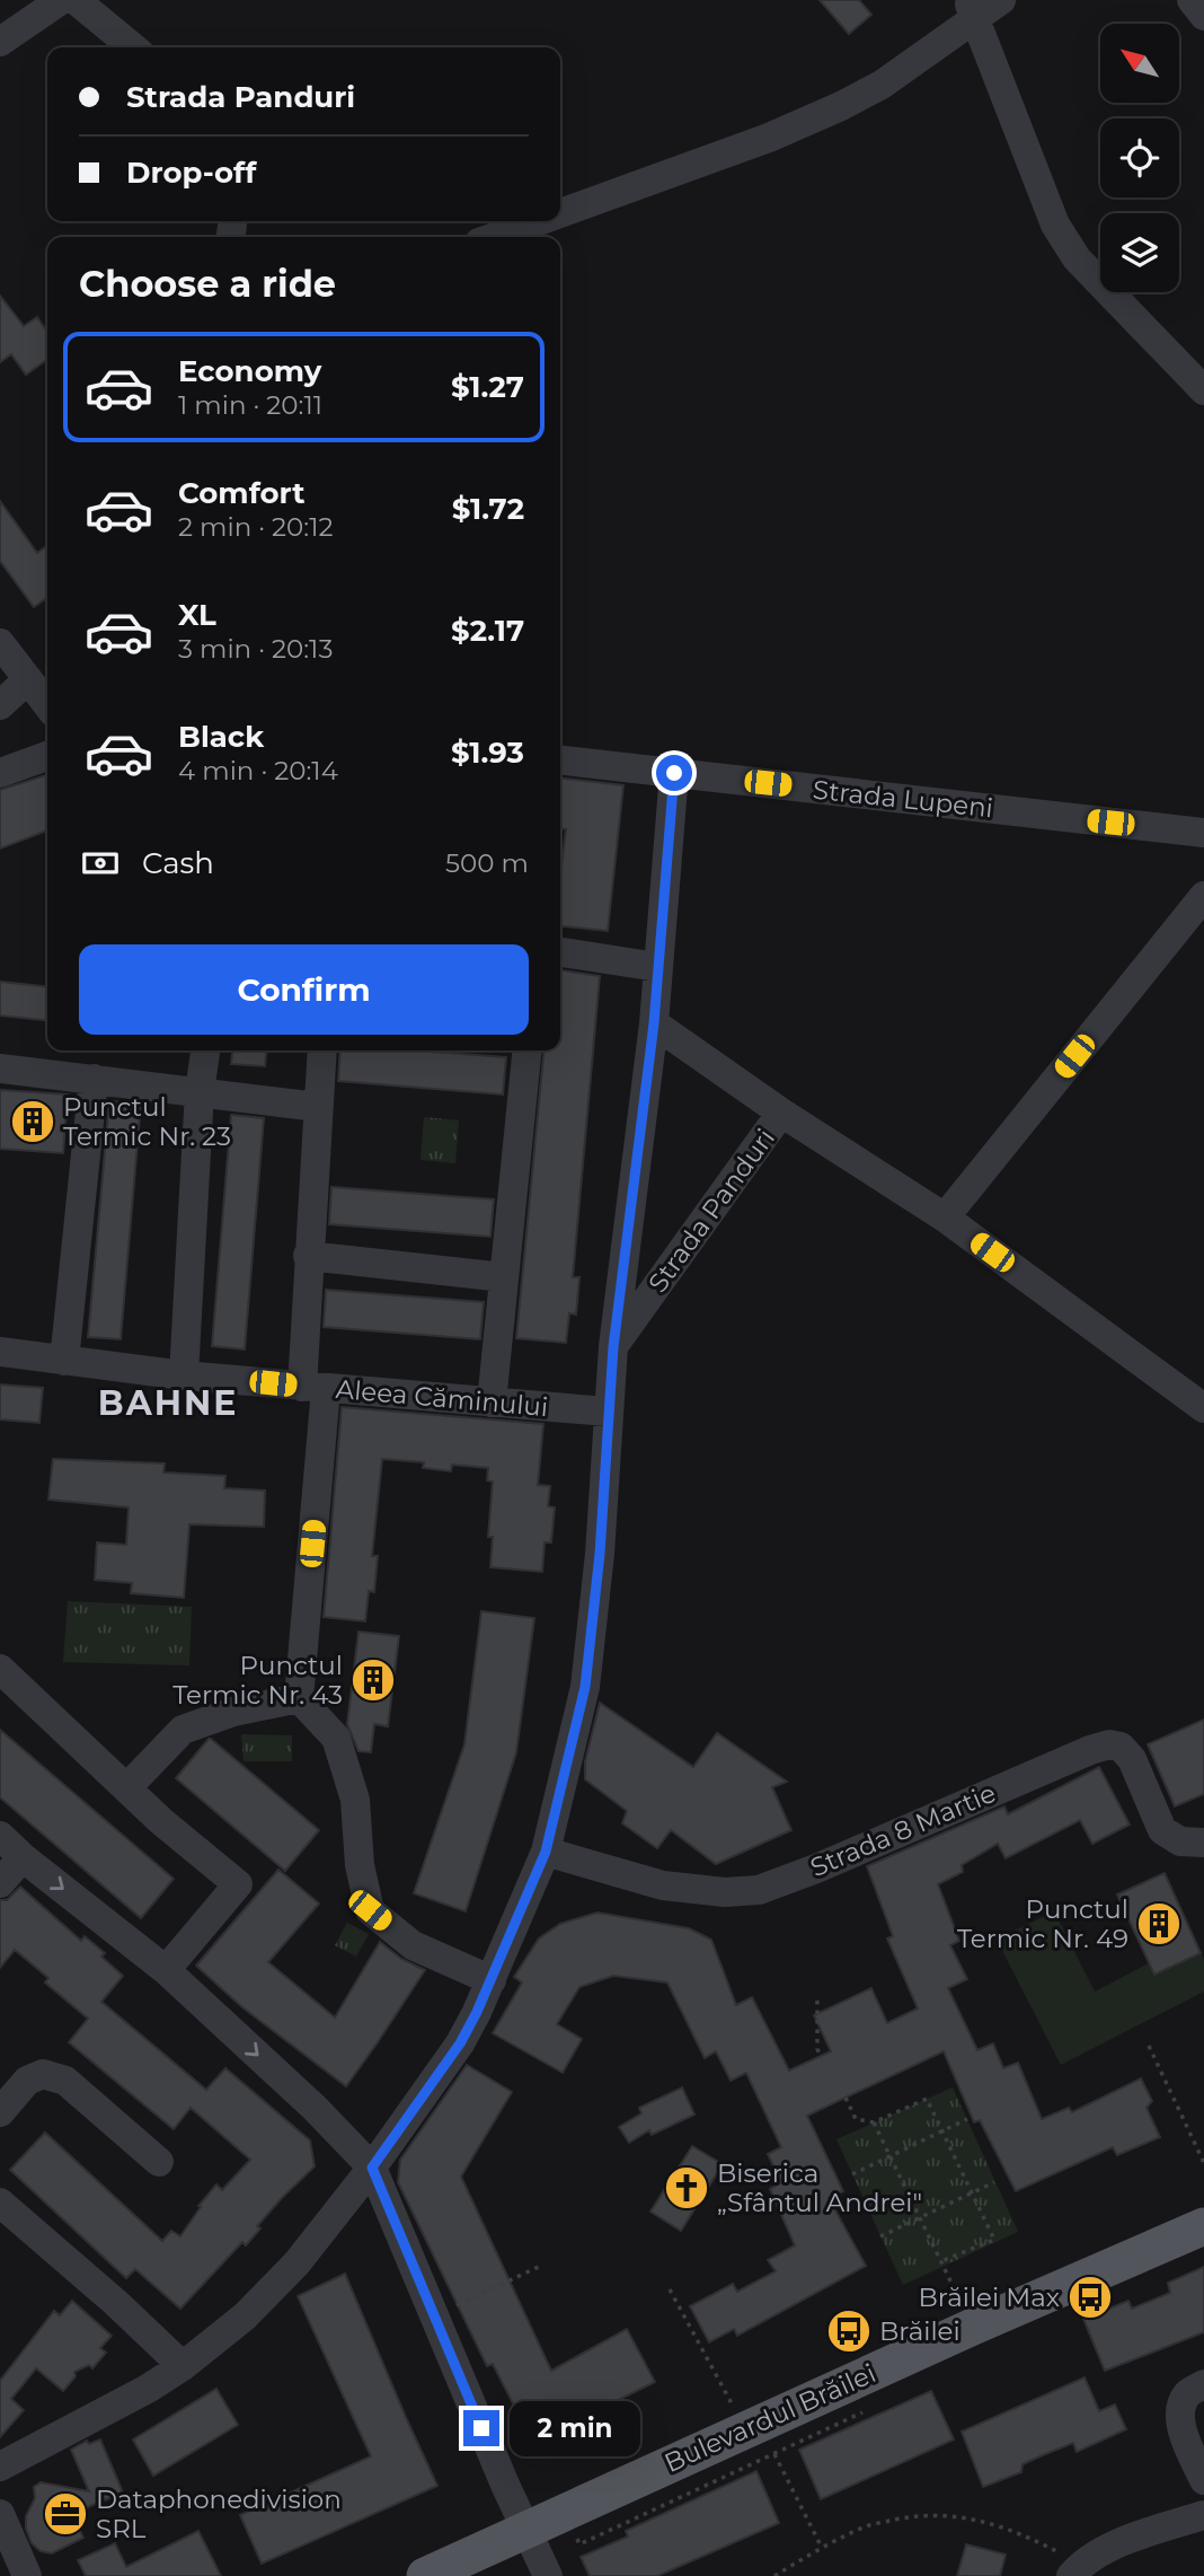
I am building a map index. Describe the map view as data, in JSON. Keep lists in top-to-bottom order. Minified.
{"streets":{"main road":["Bulevardul Brăilei"],"street":["Strada Lupeni","Strada Panduri","Aleea Căminului","Strada 8 Martie"]},"crossings":[["Strada Lupeni","Strada Panduri"],["Strada Panduri","Aleea Căminului"],["Strada Panduri","Strada 8 Martie"]],"districts":["BAHNE"],"places":{"building":["Punctul Termic Nr. 23","Punctul Termic Nr. 43","Punctul Termic Nr. 49"],"church":["Biserica „Sfântul Andrei\""],"bus stop":["Brăilei Max","Brăilei"],"office":["Dataphonedivision SRL"]},"north":"top left","page":{"banner":["Strada Panduri","Drop-off"],"heading":"Choose a ride","list":[{"name":"Economy","note":"1 min · 20:11","value":"$1.27"},{"name":"Comfort","note":"2 min · 20:12","value":"$1.72"},{"name":"XL","note":"3 min · 20:13","value":"$2.17"},{"name":"Black","note":"4 min · 20:14","value":"$1.93"}],"pay":["Cash","500 m"],"buttons":"Confirm","bubble":"2 min"}}
